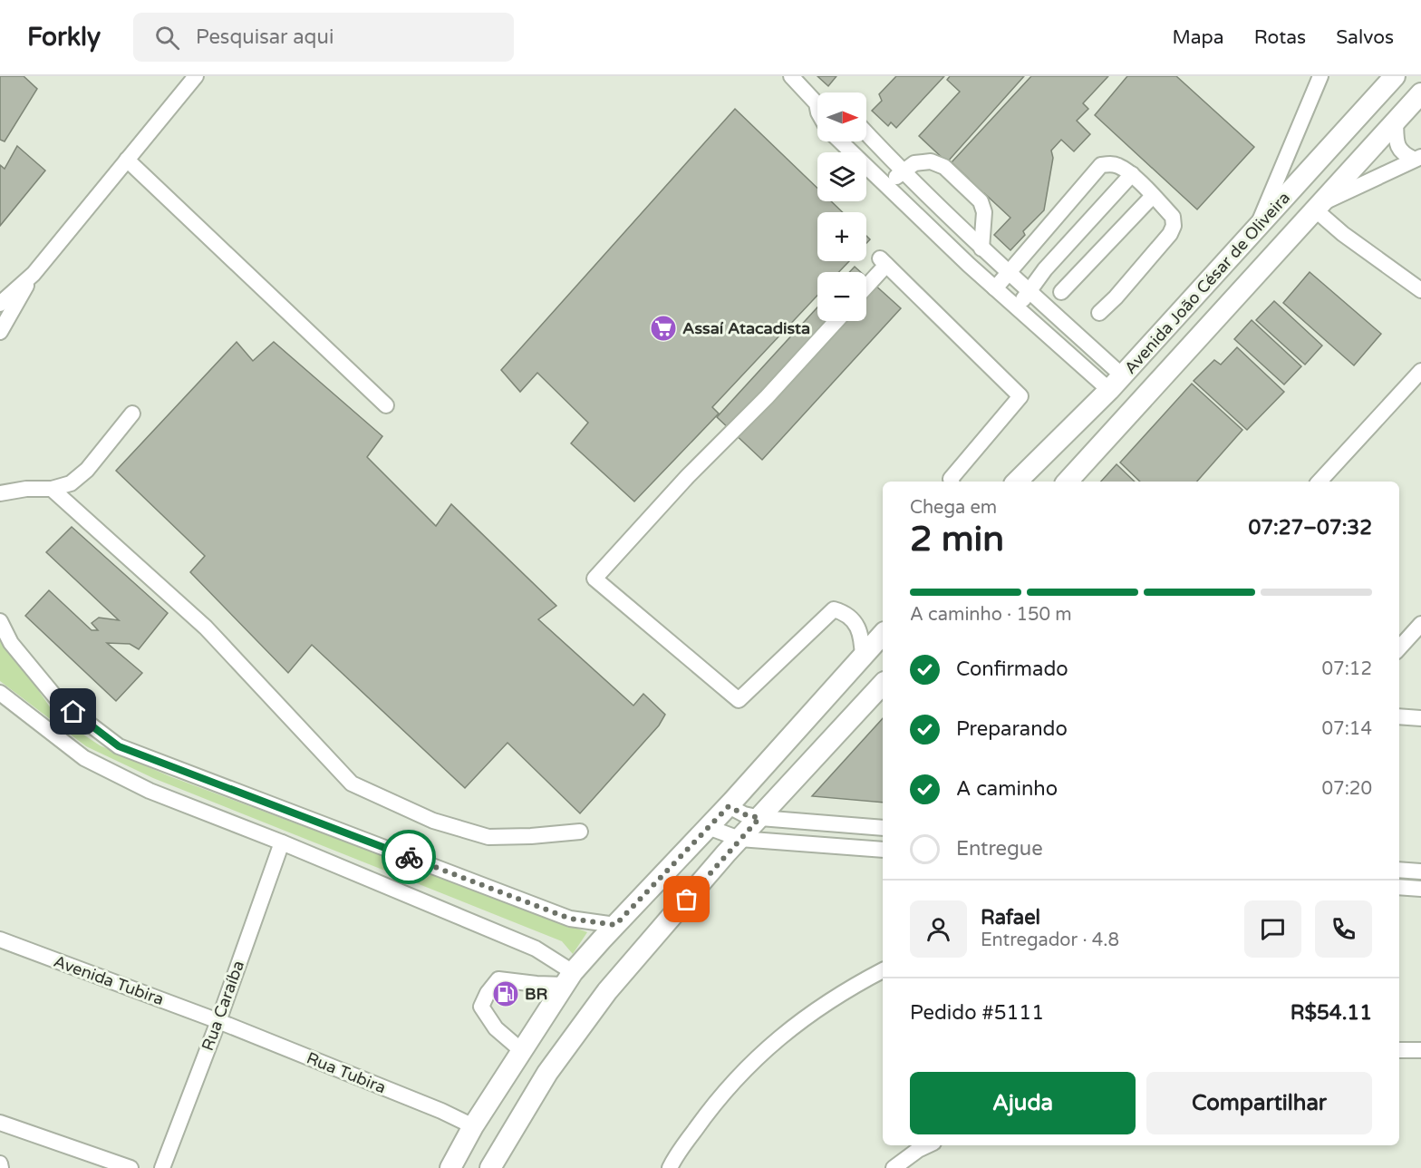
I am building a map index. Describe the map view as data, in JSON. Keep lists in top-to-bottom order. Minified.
{"streets":{"main road":["Avenida João César de Oliveira"],"street":["Avenida Tubira","Rua Caraíba","Rua Tubira"]},"crossings":[["Avenida Tubira","Rua Caraíba"],["Avenida Tubira","Rua Tubira"],["Rua Caraíba","Rua Tubira"]],"places":{"supermarket":["Assaí Atacadista"],"fuel station":["BR"]},"north":"right","page":{"header":"Forkly","search":"Pesquisar aqui","nav":["Mapa","Rotas","Salvos"],"map_buttons":["+","−"],"heading":["2 min","Chega em","07:27–07:32"],"panel":["Rafael","Entregador · 4.8","Pedido #5111","R$54.11"],"bar":"A caminho · 150 m","list":[["Confirmado","07:12"],["Preparando","07:14"],["A caminho","07:20"],"Entregue"],"buttons":["Ajuda","Compartilhar"]}}
